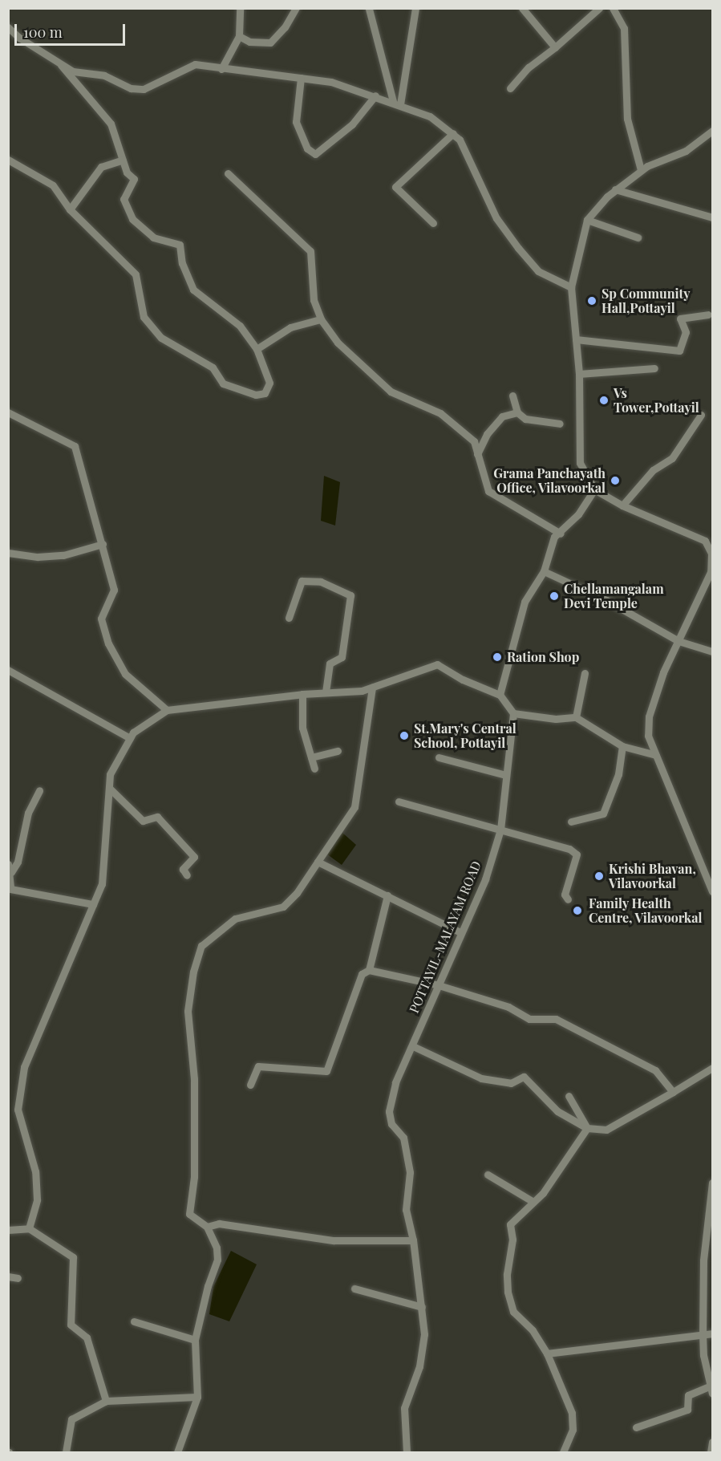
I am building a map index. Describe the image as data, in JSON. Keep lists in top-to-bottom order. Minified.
{"streets":{"street":["POTTAYIL-MALAYAM ROAD"]},"places":["Sp Community Hall,Pottayil","Vs Tower,Pottayil","Grama Panchayath Office, Vilavoorkal","Chellamangalam Devi Temple","Ration Shop","St.Mary's Central School, Pottayil","Krishi Bhavan, Vilavoorkal","Family Health Centre, Vilavoorkal"],"scale_bar":"100 m"}
